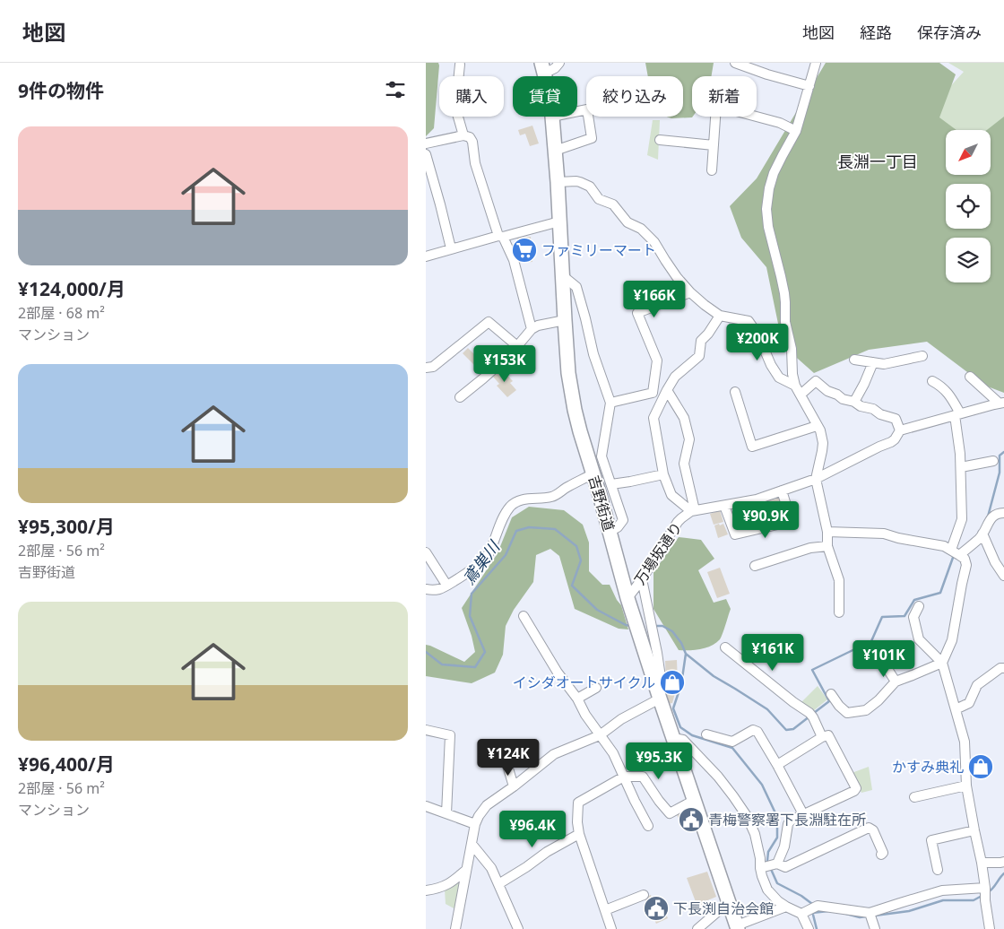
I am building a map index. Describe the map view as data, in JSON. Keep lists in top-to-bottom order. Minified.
{"streets":{"highway":["吉野街道"],"street":["万場坂通り"]},"crossings":[["吉野街道","万場坂通り"]],"districts":["長淵一丁目"],"water":["鳶巣川"],"places":{"supermarket":["ファミリーマート"],"shop":["イシダオートサイクル","かすみ典礼"],"public building":["青梅警察署下長淵駐在所","下長渕自治会館"]},"north":"bottom left","page":{"header":"地図","nav":["地図","経路","保存済み"],"heading":"9件の物件","chip":["購入","賃貸","絞り込み","新着"],"list":[{"name":"¥124,000/月","note":"2部屋 · 68 m² · マンション"},{"name":"¥95,300/月","note":"2部屋 · 56 m² · 吉野街道"},{"name":"¥96,400/月","note":"2部屋 · 56 m² · マンション"}],"price":["¥166K","¥200K","¥153K","¥90.9K","¥161K","¥101K","¥124K","¥95.3K","¥96.4K"]}}
